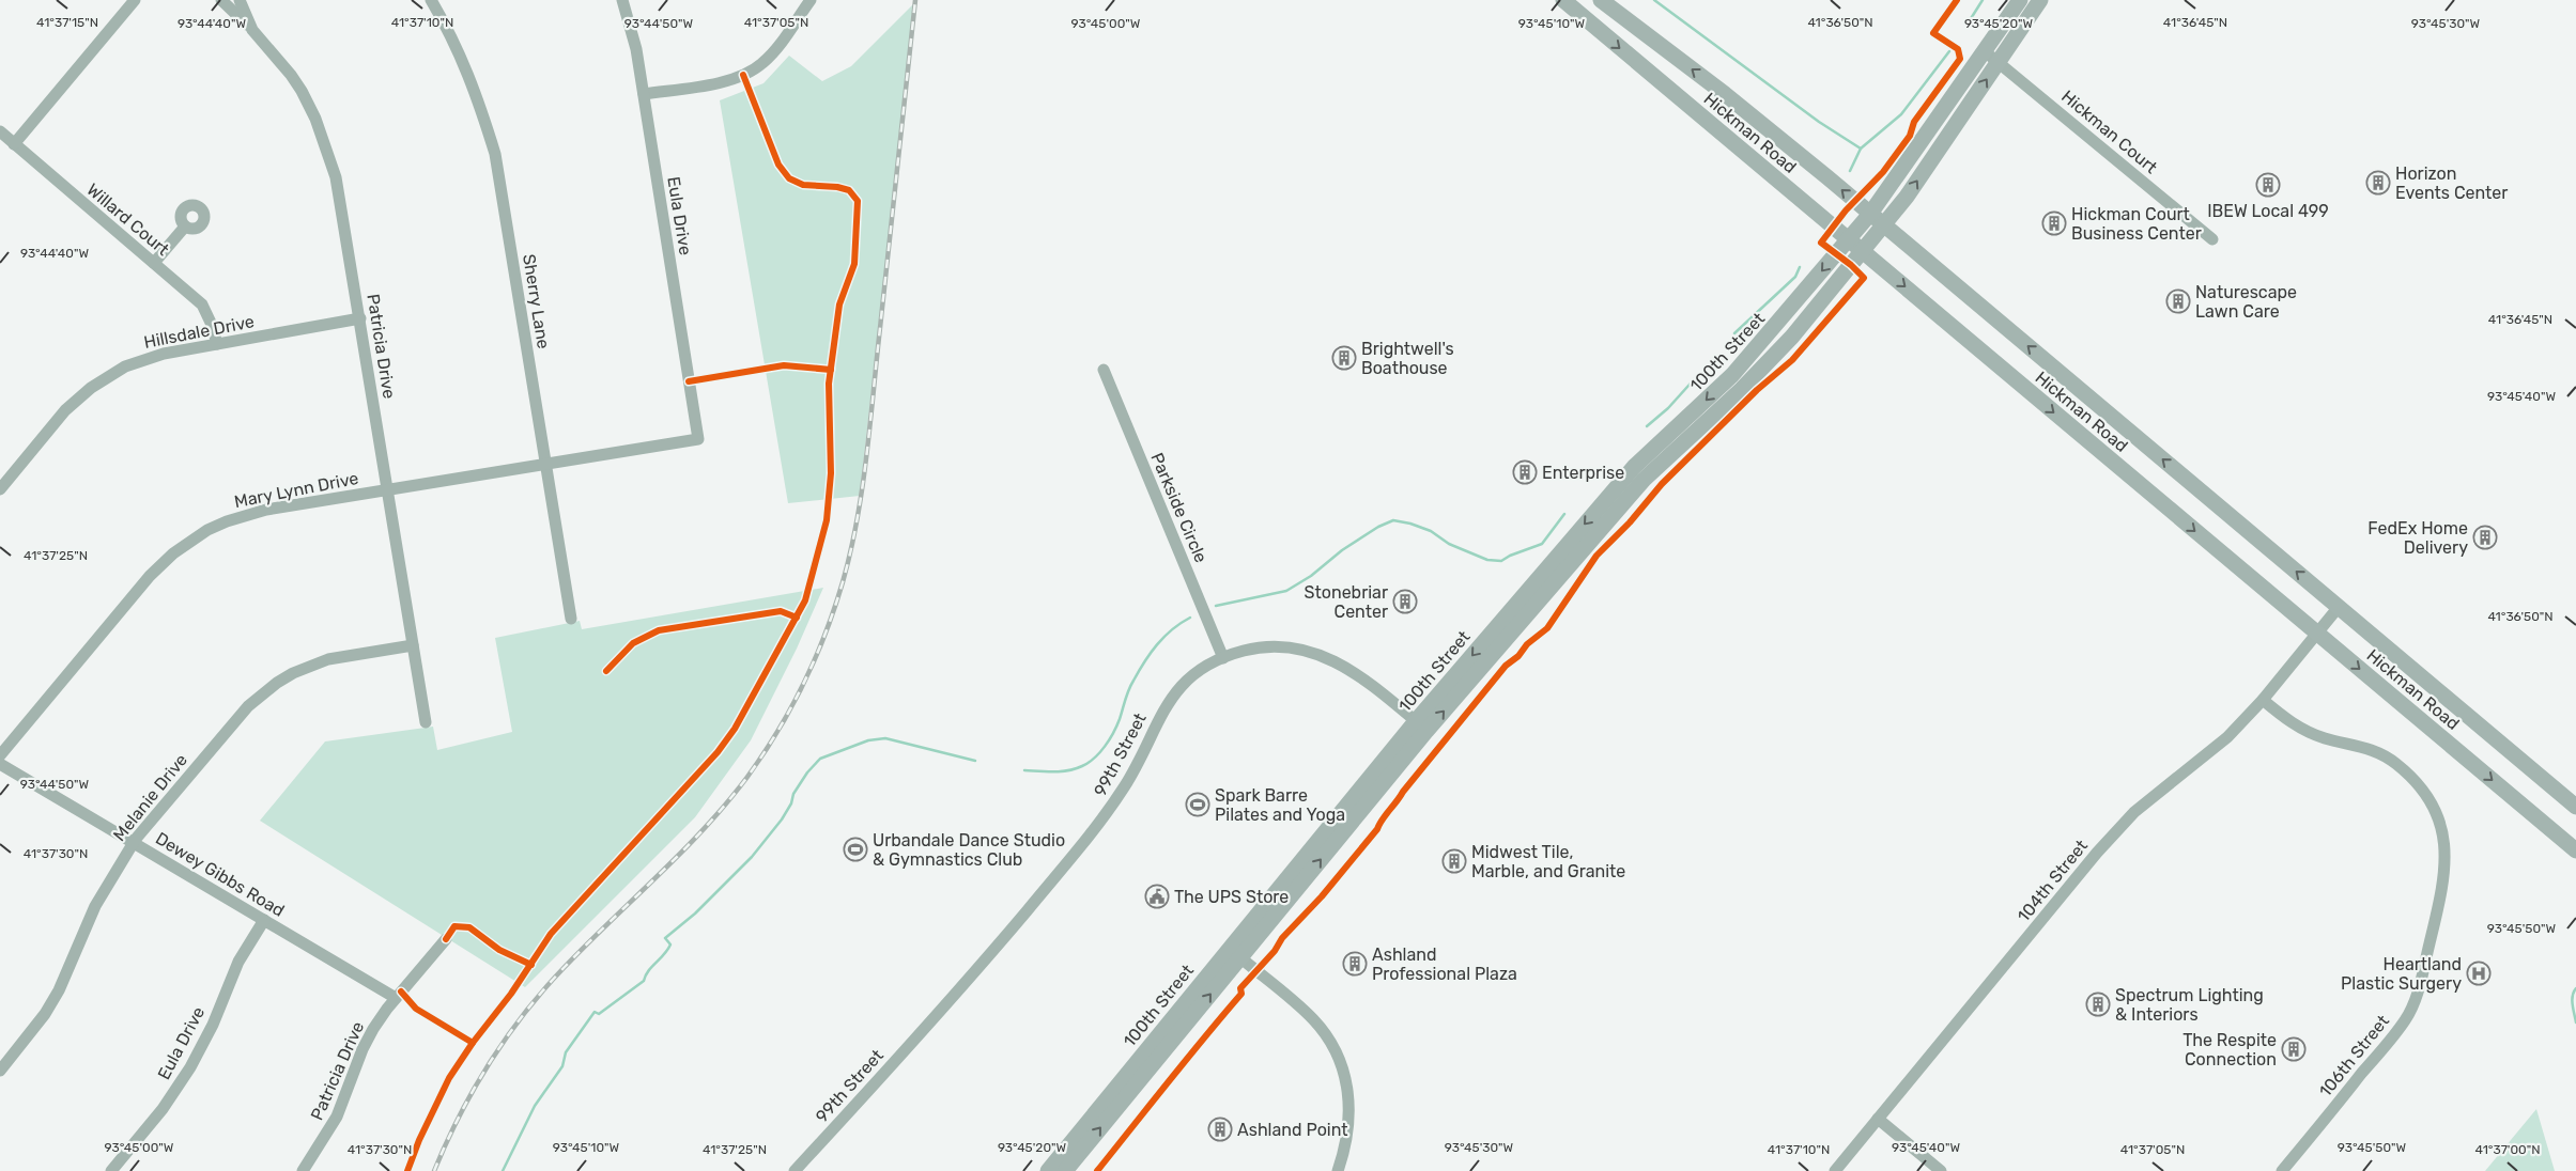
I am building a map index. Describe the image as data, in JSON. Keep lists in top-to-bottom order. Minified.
{"streets":{"main road":["Hickman Road","100th Street"],"street":["Hickman Court","Eula Drive","Willard Court","Sherry Lane","Hillsdale Drive","Patricia Drive","Mary Lynn Drive","Parkside Circle","99th Street","Melanie Drive","Dewey Gibbs Road","104th Street","106th Street"]},"crossings":[["Hickman Court","100th Street"],["Hickman Road","100th Street"],["Hickman Road","104th Street"],["Eula Drive","Mary Lynn Drive"],["Eula Drive","Dewey Gibbs Road"],["Willard Court","Hillsdale Drive"],["Sherry Lane","Mary Lynn Drive"],["Hillsdale Drive","Patricia Drive"],["Patricia Drive","Mary Lynn Drive"],["Patricia Drive","Melanie Drive"],["Patricia Drive","Dewey Gibbs Road"],["100th Street","99th Street"],["Parkside Circle","99th Street"],["Melanie Drive","Dewey Gibbs Road"],["104th Street","106th Street"]],"places":{"building":["Horizon Events Center","IBEW Local 499","Hickman Court Business Center","Naturescape Lawn Care","Brightwell's Boathouse","Enterprise","FedEx Home Delivery","Stonebriar Center","Midwest Tile, Marble, and Granite","Ashland Professional Plaza","Spectrum Lighting & Interiors","The Respite Connection","Ashland Point"],"sports":["Spark Barre Pilates and Yoga","Urbandale Dance Studio & Gymnastics Club"],"public building":["The UPS Store"],"hospital":["Heartland Plastic Surgery"]},"coordinates":["41°37'15\"N","41°37'10\"N","41°37'05\"N","41°36'50\"N","41°36'45\"N","93°44'40\"W","93°44'50\"W","93°45'00\"W","93°45'10\"W","93°45'20\"W","93°45'30\"W","93°45'40\"W","41°37'25\"N","41°37'30\"N","93°45'50\"W","41°37'00\"N"]}
